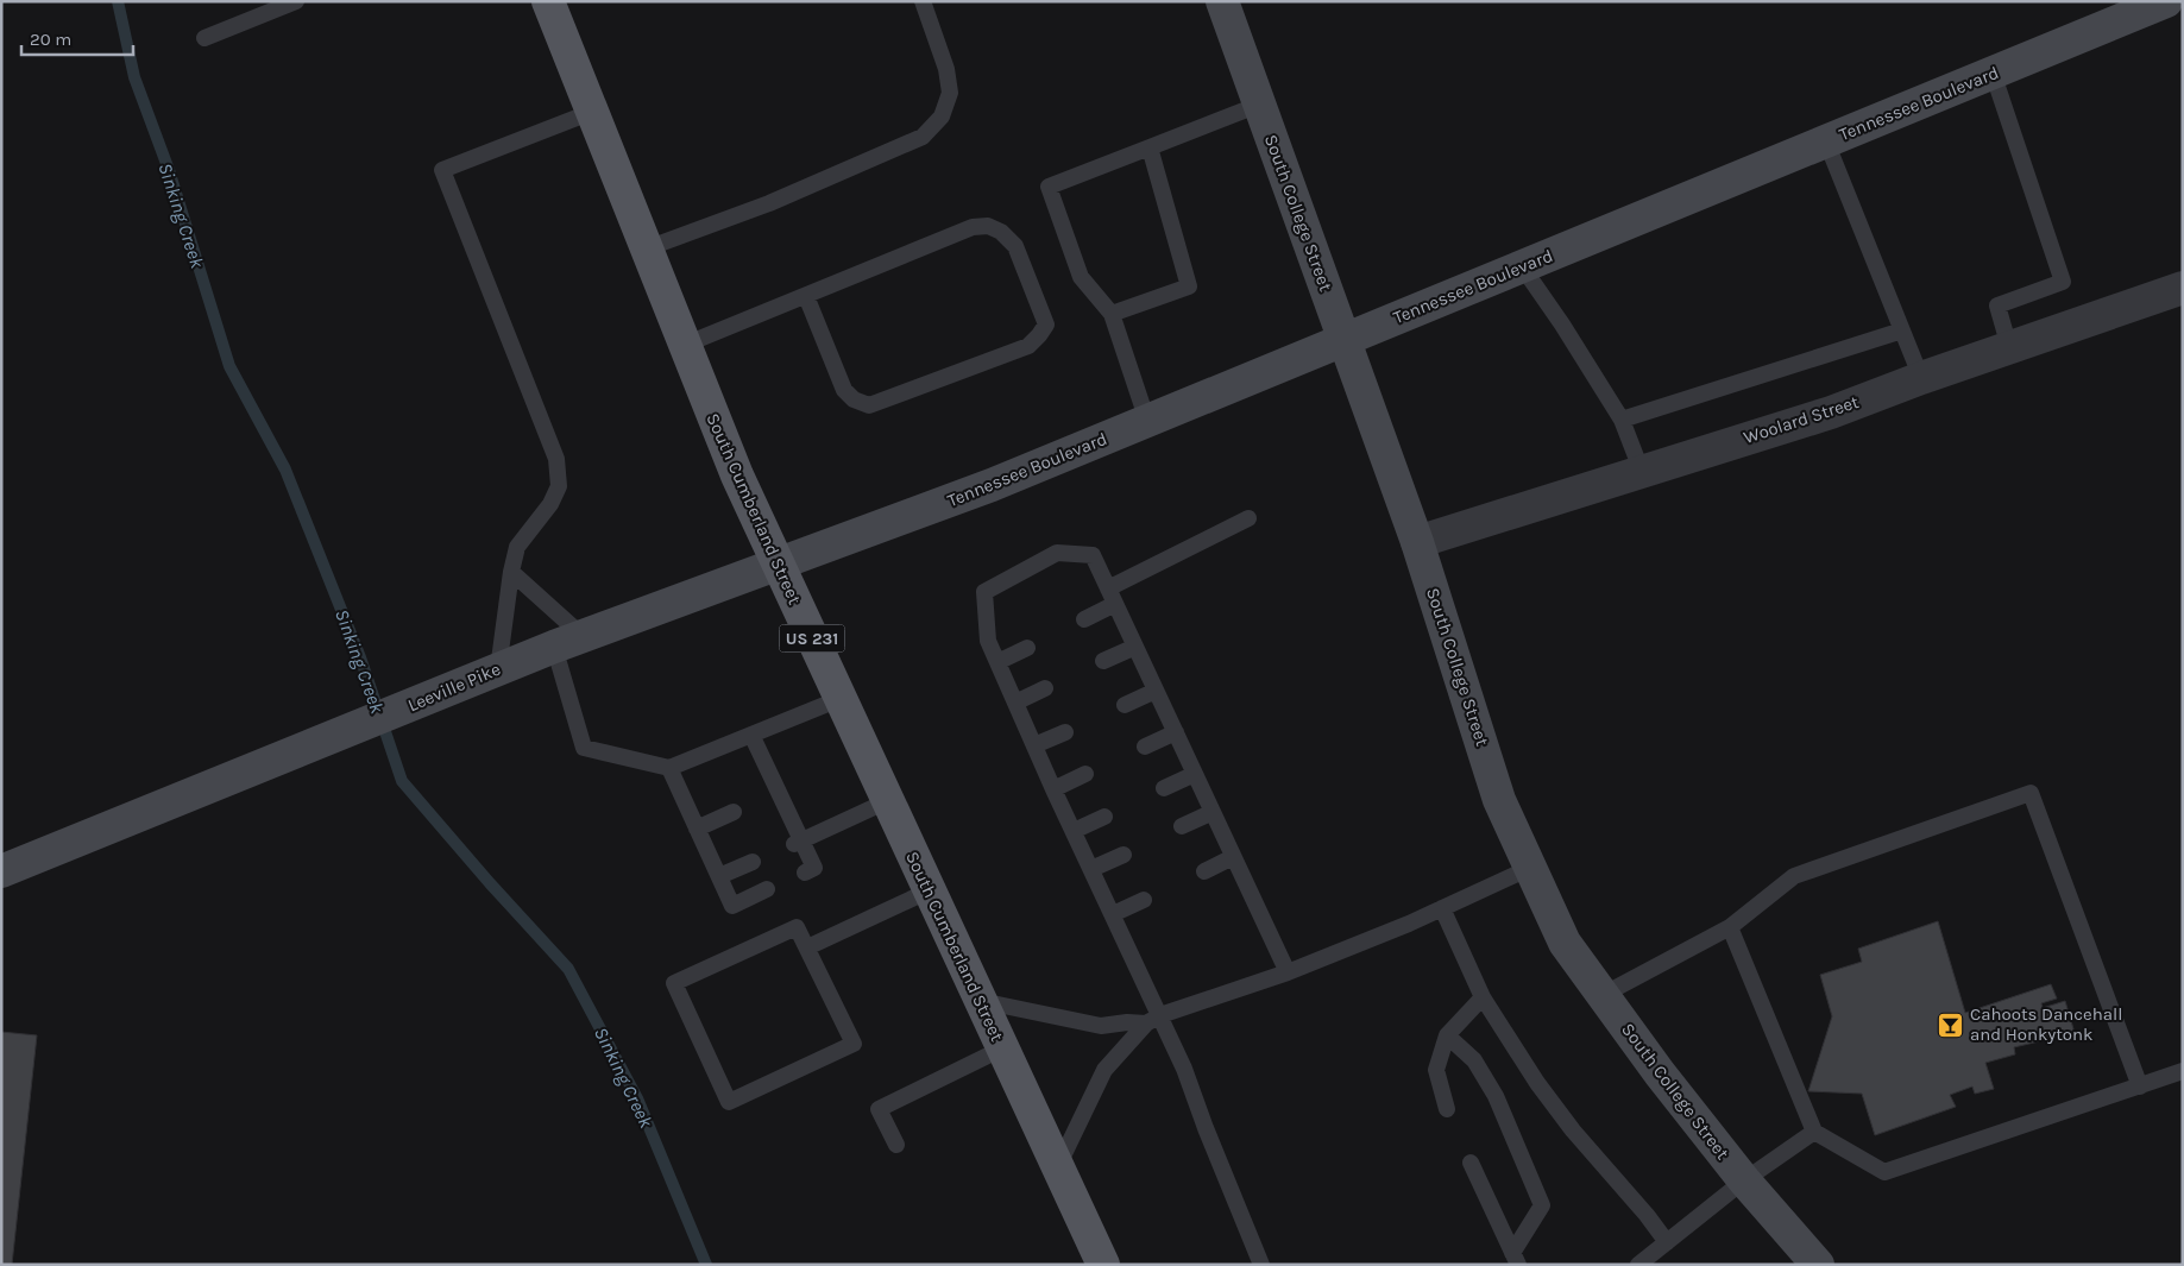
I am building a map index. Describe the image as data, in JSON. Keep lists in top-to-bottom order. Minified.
{"streets":{"main road":["South Cumberland Street","US 231"],"street":["Tennessee Boulevard","South College Street","Woolard Street","Leeville Pike"]},"crossings":[["Tennessee Boulevard","South College Street"],["Tennessee Boulevard","South Cumberland Street"],["Tennessee Boulevard","Leeville Pike"],["South College Street","Woolard Street"],["South Cumberland Street","Leeville Pike"]],"water":["Sinking Creek"],"places":{"bar":["Cahoots Dancehall and Honkytonk"]},"scale_bar":"20 m"}
